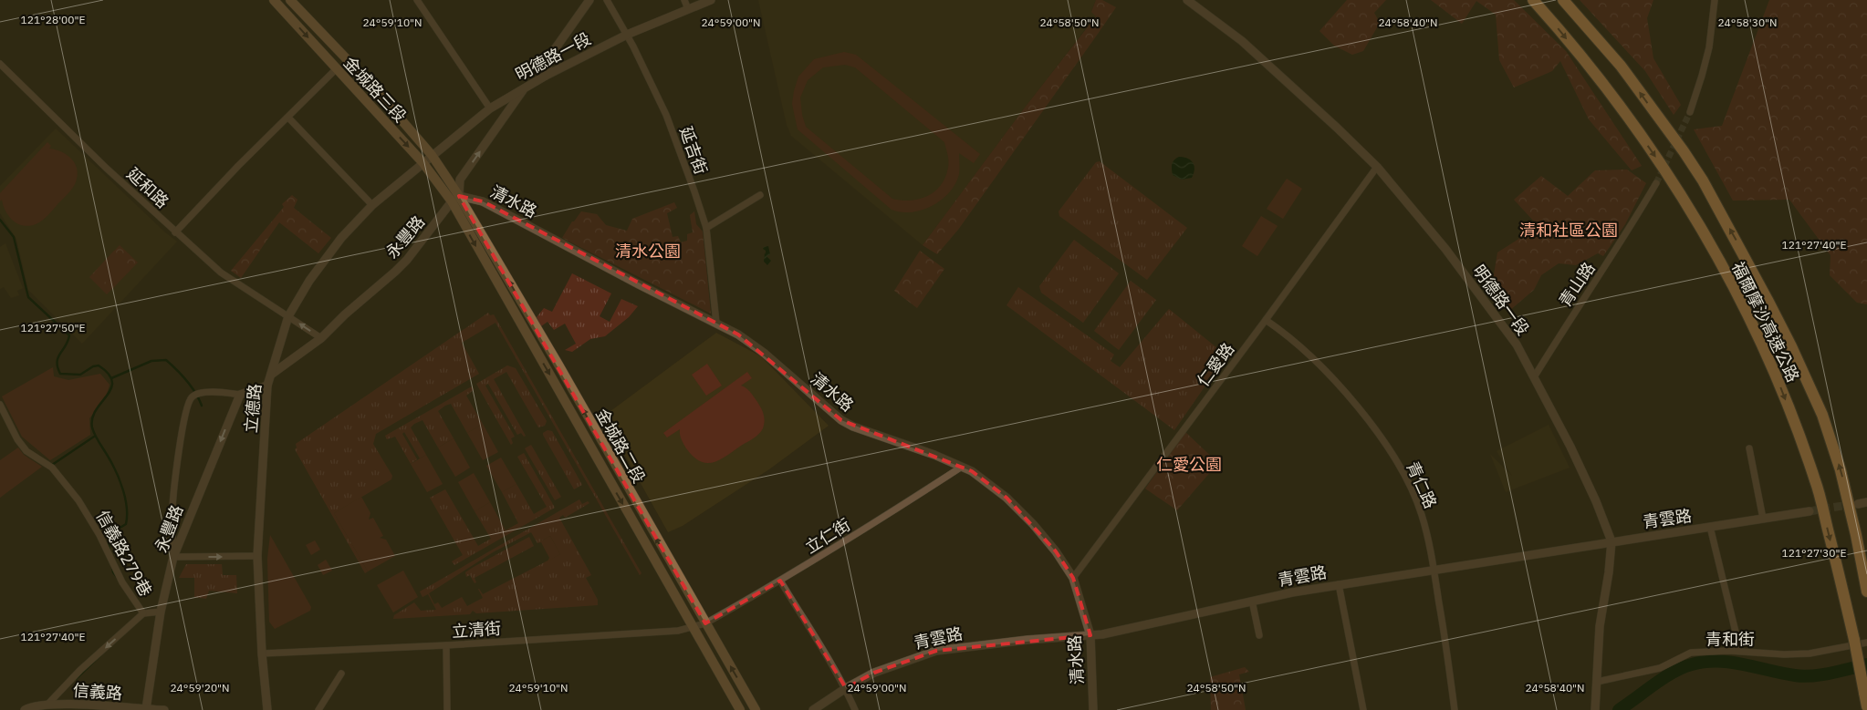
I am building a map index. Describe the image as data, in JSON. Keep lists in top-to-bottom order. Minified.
{"streets":{"highway":["福爾摩沙高速公路"],"main road":["金城路三段","金城路二段"],"street":["明德路一段","延吉街","延和路","清水路","永豐路","青山路","仁愛路","立德路","青仁路","青雲路","立仁街","信義路279巷","立清街","青和街","信義路"]},"crossings":[["明德路一段","金城路三段"],["明德路一段","延吉街"],["明德路一段","青山路"],["明德路一段","仁愛路"],["明德路一段","立德路"],["明德路一段","青雲路"],["明德路一段","青和街"],["金城路三段","清水路"],["金城路三段","永豐路"],["金城路三段","立德路"],["金城路三段","金城路二段"],["延吉街","清水路"],["延和路","永豐路"],["延和路","立德路"],["清水路","永豐路"],["清水路","仁愛路"],["清水路","金城路二段"],["清水路","青雲路"],["清水路","立仁街"],["永豐路","立德路"],["永豐路","金城路二段"],["永豐路","信義路"],["仁愛路","青仁路"],["立德路","立清街"],["金城路二段","立仁街"],["金城路二段","立清街"],["青仁路","青雲路"],["立仁街","立清街"],["信義路279巷","信義路"]],"parks":["清和社區公園","清水公園","仁愛公園"],"coordinates":["121°28'00\"E","24°59'10\"N","24°59'00\"N","24°58'50\"N","24°58'40\"N","24°58'30\"N","121°27'40\"E","121°27'50\"E","121°27'30\"E","24°59'20\"N"]}
